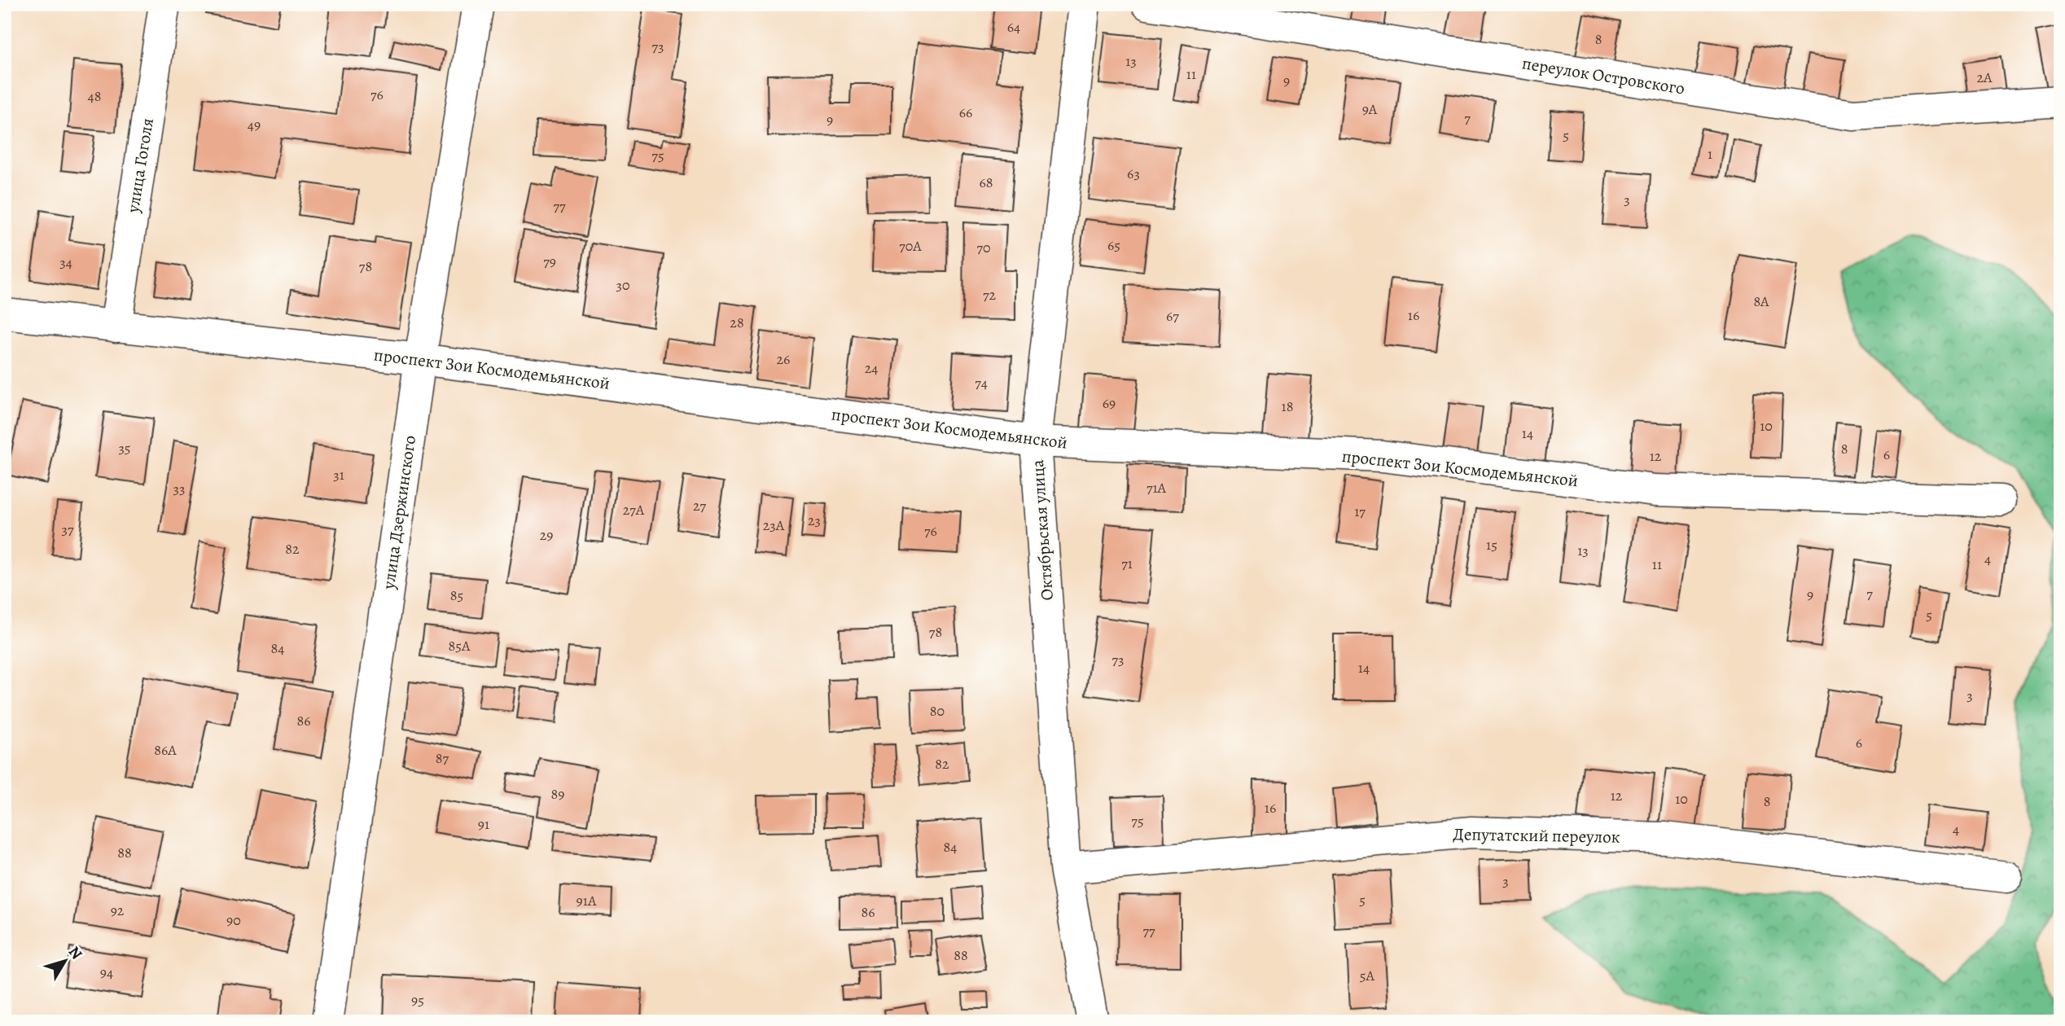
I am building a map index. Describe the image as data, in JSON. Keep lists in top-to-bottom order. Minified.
{"streets":{"street":["переулок Островского","улица Гоголя","проспект Зои Космодемьянской","улица Дзержинского","Октябрьская улица","Депутатский переулок"]},"crossings":[["улица Гоголя","проспект Зои Космодемьянской"],["проспект Зои Космодемьянской","улица Дзержинского"],["проспект Зои Космодемьянской","Октябрьская улица"],["Октябрьская улица","Депутатский переулок"]],"house_numbers":["64","8","73","13","11","2А","9","76","48","9А","66","7","9","49","5","1","75","63","68","3","77","65","70А","70","79","34","78","30","72","8А","16","67","28","26","24","74","69","18","10","14","35","8","6","12","31","71А","33","27","27А","17","23","23А","37","76","29","15","82","13","4","71","11","7","9","85","5","78","85А","84","73","14","3","80","86","6","86А","87","82","89","12","10","8","16","75","91","4","84","88","3","5","91А","92","86","90","77","88","94","5А","95"],"north":"top right"}
